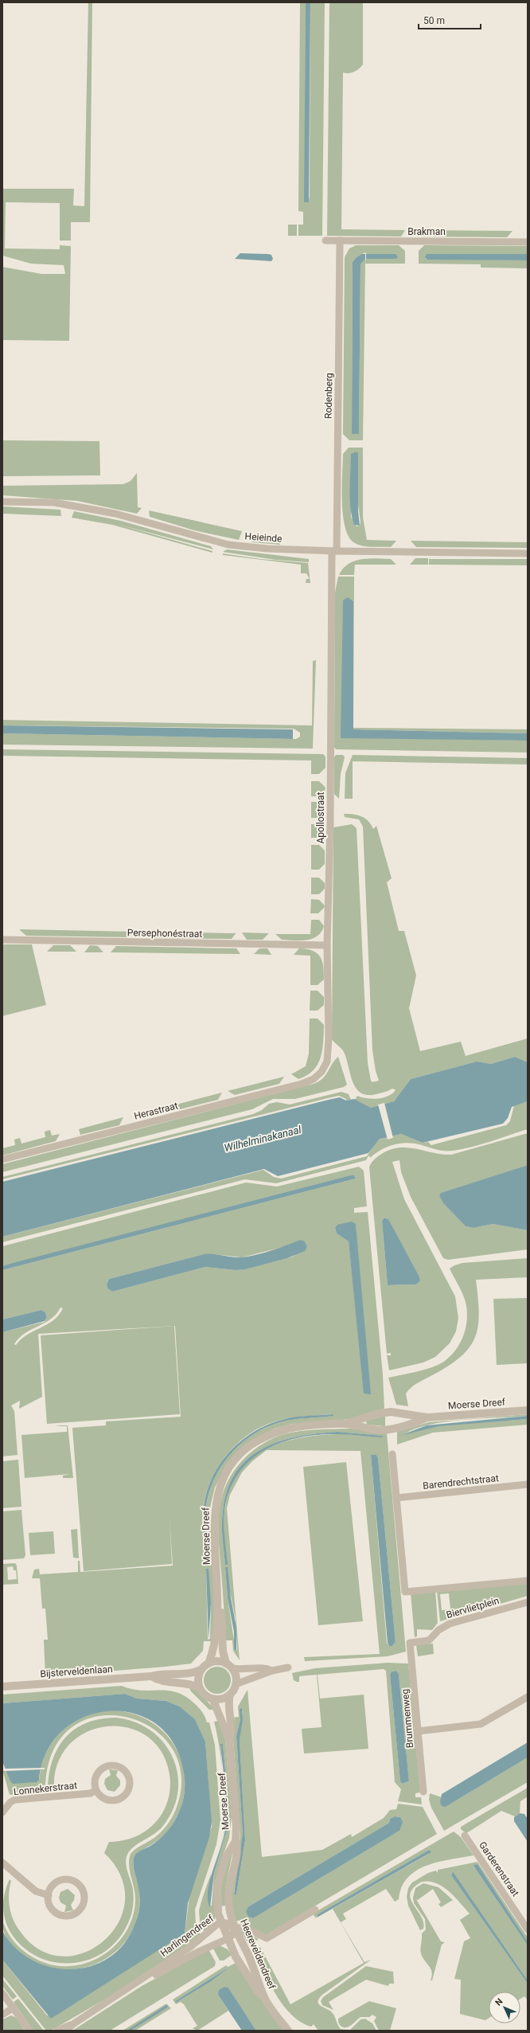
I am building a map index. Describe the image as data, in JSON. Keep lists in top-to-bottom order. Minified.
{"streets":{"street":["Brakman","Rodenberg","Heieinde","Apollostraat","Persephonéstraat","Herastraat","Moerse Dreef","Barendrechtstraat","Biervlietplein","Bijsterveldenlaan","Brummenweg","Lonnekerstraat","Garderenstraat","Harlingendreef","Heereveldendreef"]},"crossings":[["Brakman","Rodenberg"],["Rodenberg","Heieinde"],["Rodenberg","Apollostraat"],["Heieinde","Apollostraat"],["Apollostraat","Persephonéstraat"],["Apollostraat","Herastraat"],["Moerse Dreef","Bijsterveldenlaan"],["Moerse Dreef","Harlingendreef"],["Moerse Dreef","Heereveldendreef"],["Barendrechtstraat","Biervlietplein"],["Biervlietplein","Brummenweg"],["Harlingendreef","Heereveldendreef"]],"water":["Wilhelminakanaal"],"scale_bar":"50 m","north":"top left"}
